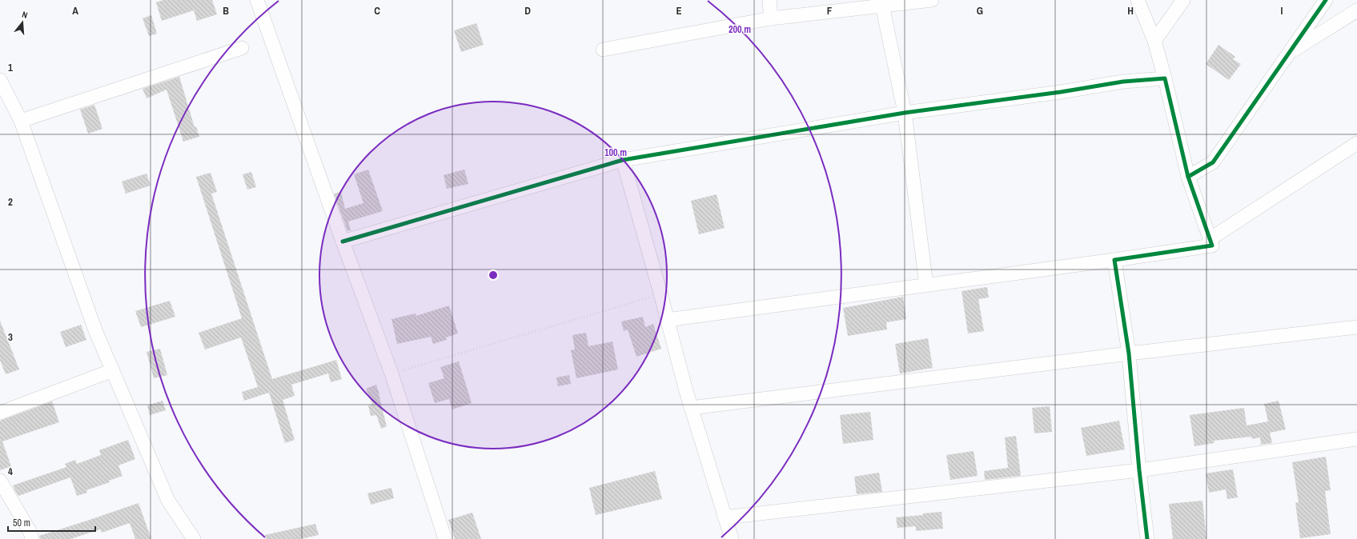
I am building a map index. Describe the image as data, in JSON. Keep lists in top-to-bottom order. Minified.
{"scale_bar":"50 m","north":"top","grid":{"columns":["A","B","C","D","E","F","G","H","I"],"rows":["1","2","3","4"]},"rings":["200 m","100 m"]}
